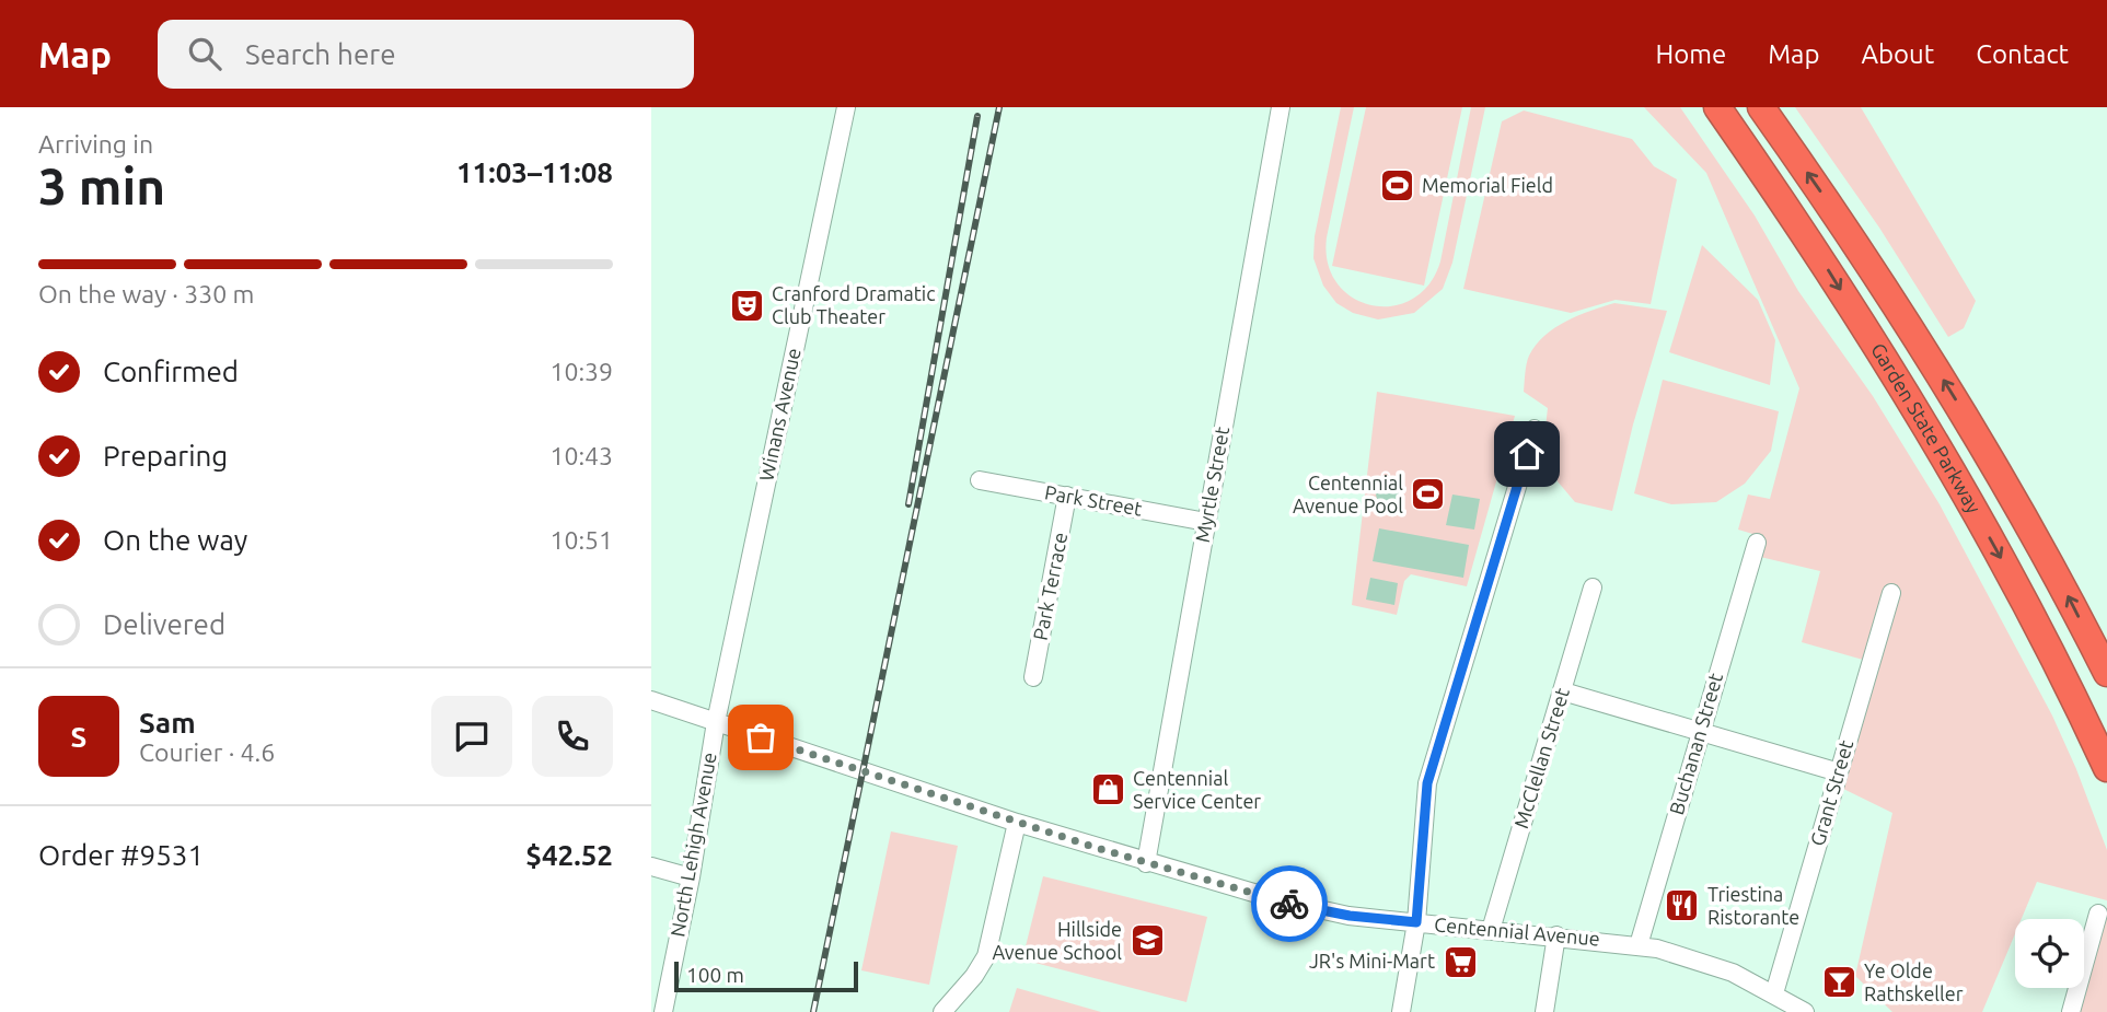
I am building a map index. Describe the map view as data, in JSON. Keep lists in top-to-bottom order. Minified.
{"streets":{"highway":["Garden State Parkway"],"street":["Winans Avenue","Myrtle Street","Park Street","Park Terrace","Buchanan Street","McClellan Street","Grant Street","North Lehigh Avenue","Centennial Avenue"]},"crossings":[["Winans Avenue","North Lehigh Avenue"],["Winans Avenue","Centennial Avenue"],["Myrtle Street","Park Street"],["Myrtle Street","Centennial Avenue"],["Park Street","Park Terrace"],["Buchanan Street","Centennial Avenue"],["McClellan Street","Centennial Avenue"],["Grant Street","Centennial Avenue"],["North Lehigh Avenue","Centennial Avenue"]],"places":{"sports":["Memorial Field","Centennial Avenue Pool"],"theatre":["Cranford Dramatic Club Theater"],"shop":["Centennial Service Center"],"restaurant":["Triestina Ristorante"],"school or university":["Hillside Avenue School"],"supermarket":["JR's Mini-Mart"],"bar":["Ye Olde Rathskeller"]},"scale_bar":"100 m","page":{"header":"Map","search":"Search here","nav":["Home","Map","About","Contact"],"heading":["3 min","Arriving in","11:03–11:08"],"panel":["Sam","Courier · 4.6","Order #9531","$42.52"],"bar":"On the way · 330 m","list":[["Confirmed","10:39"],["Preparing","10:43"],["On the way","10:51"],"Delivered"],"round":"S","scale":"100 m"}}
